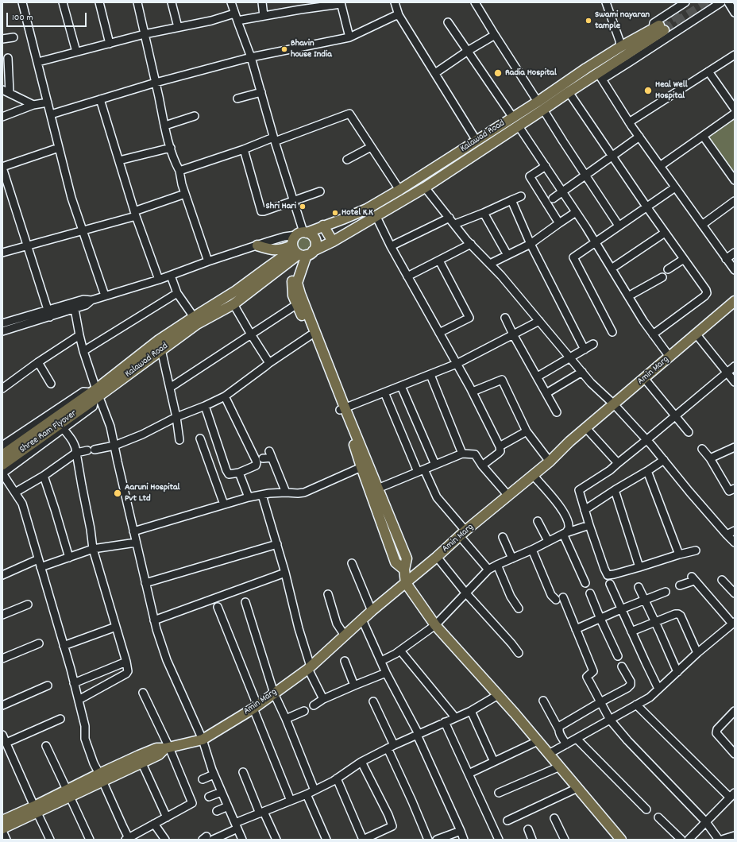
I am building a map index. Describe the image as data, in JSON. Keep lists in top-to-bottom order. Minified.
{"streets":{"main road":["Kalawad Road","Amin Marg","Shree Ram Flyover"]},"crossings":[["Kalawad Road","Shree Ram Flyover"]],"places":["Swami nayaran tample","Bhavin house India","Radia Hospital","Heal Well Hospital","Shri Hari","Hotel K.K","Aaruni Hospital Pvt Ltd"],"scale_bar":"100 m"}
